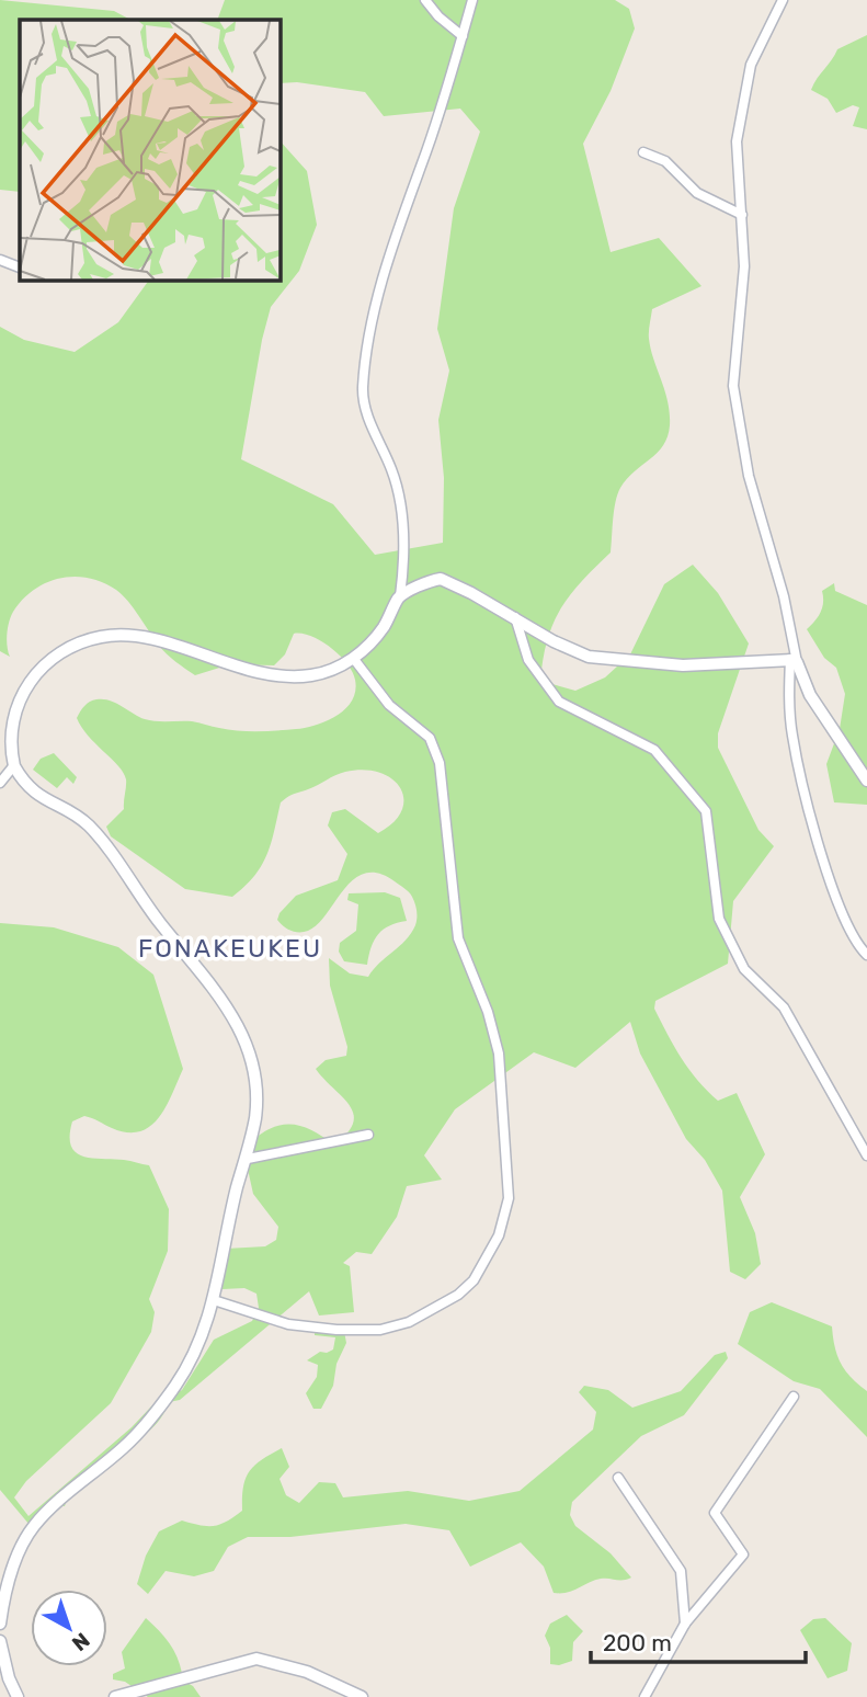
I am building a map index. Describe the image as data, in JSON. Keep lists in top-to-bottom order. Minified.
{"districts":["FONAKEUKEU"],"scale_bar":"200 m","north":"bottom right"}
